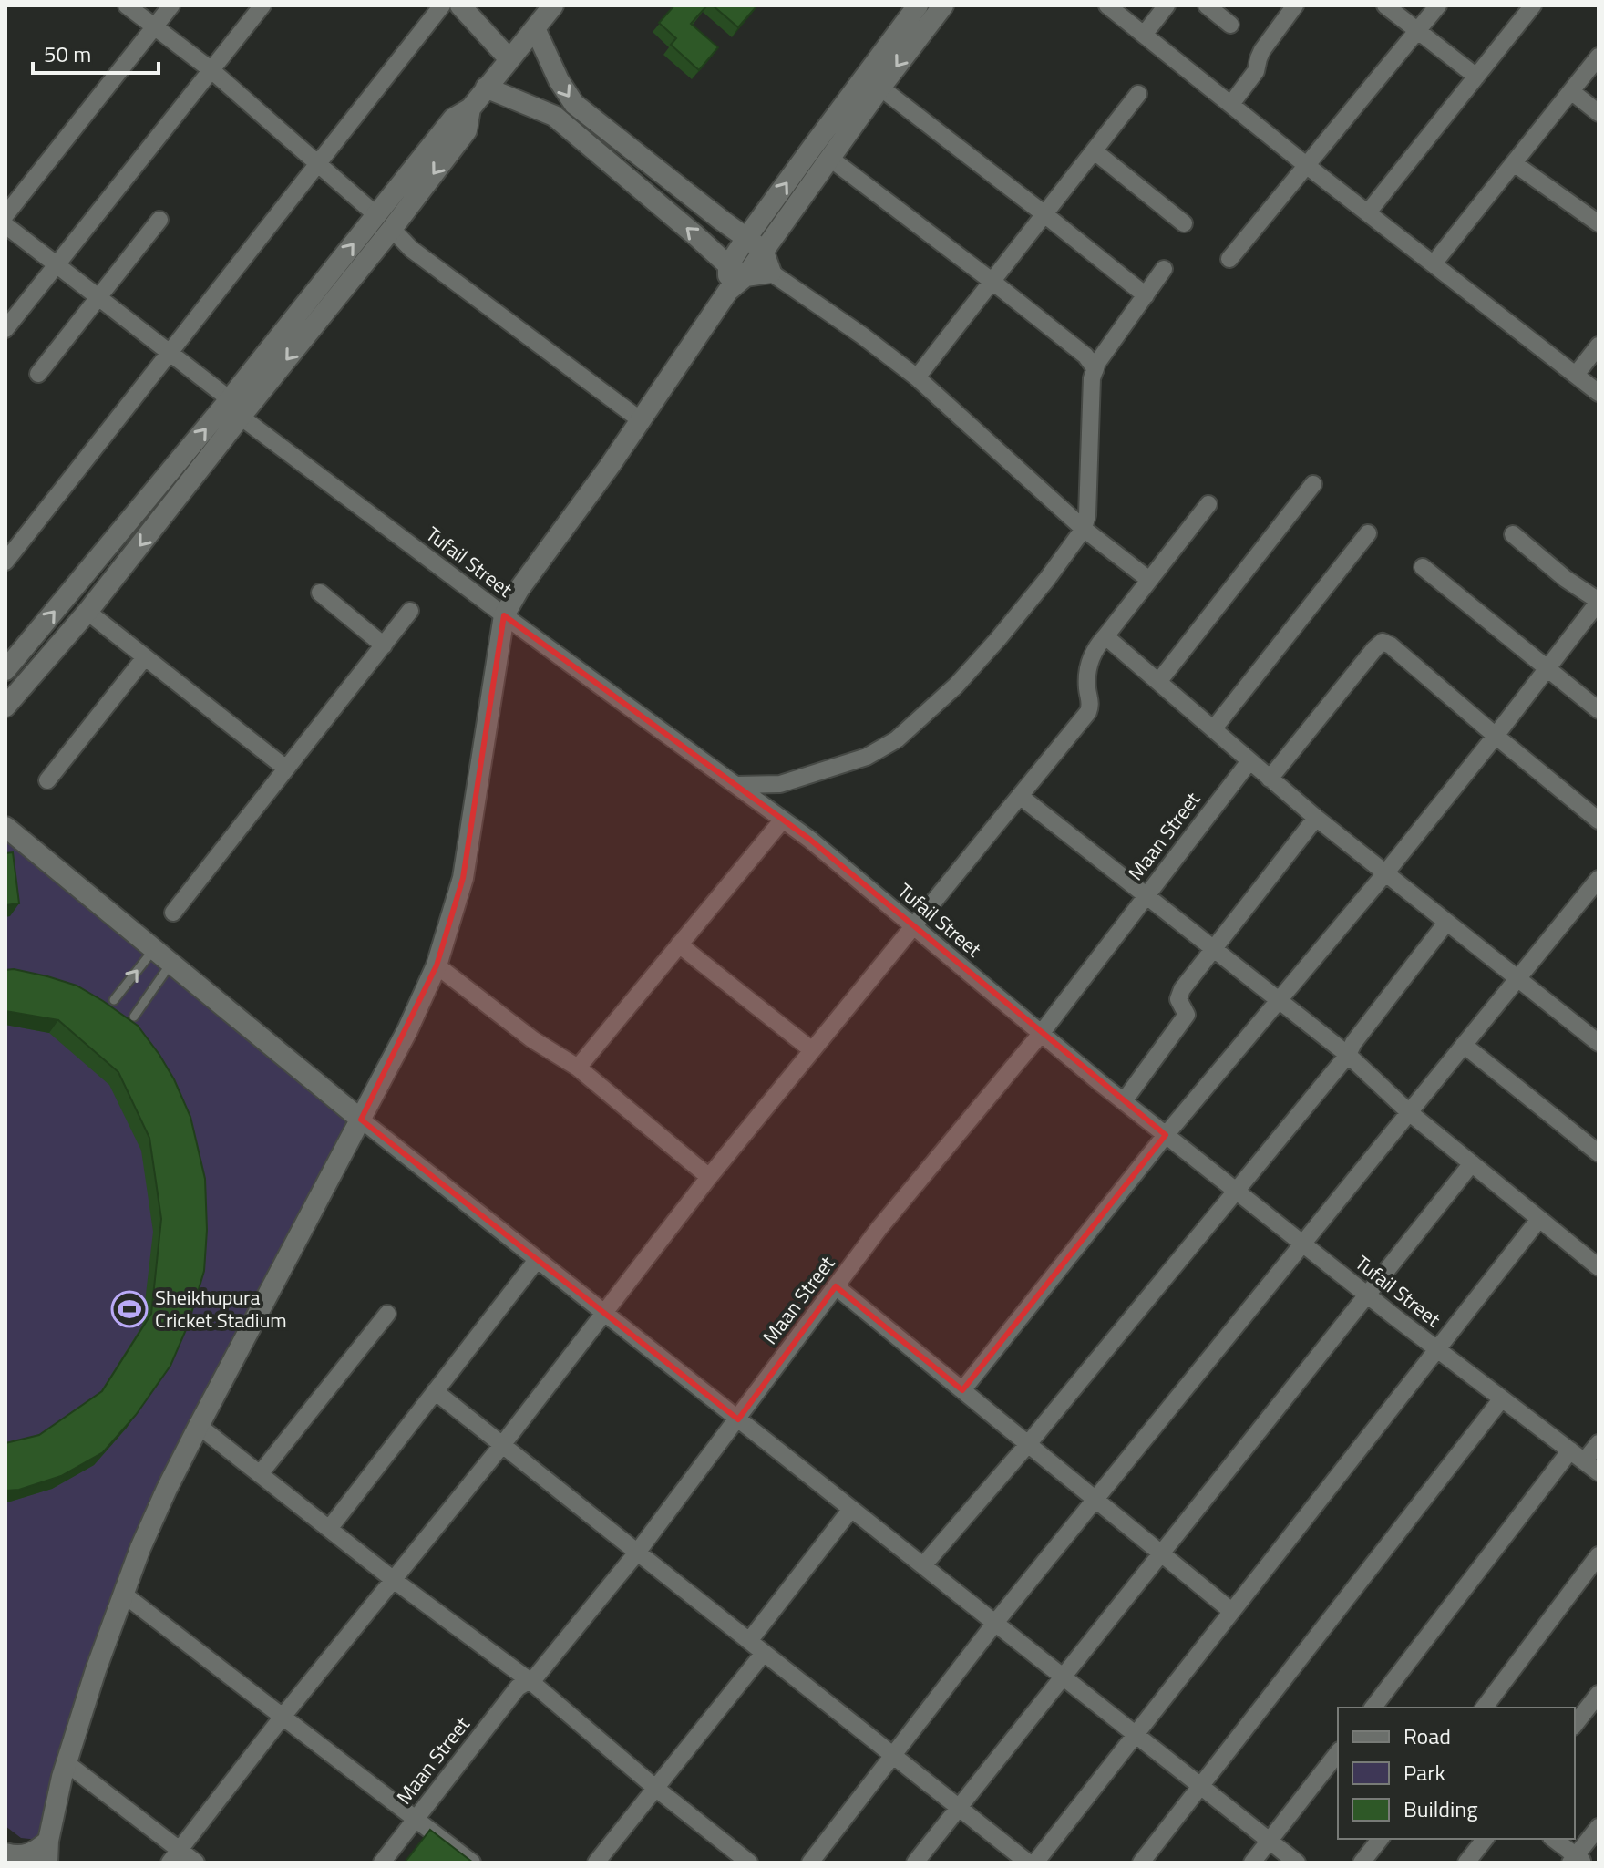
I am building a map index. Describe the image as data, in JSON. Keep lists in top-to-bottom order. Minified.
{"streets":{"street":["Tufail Street","Maan Street"]},"crossings":[["Tufail Street","Maan Street"]],"places":{"sports":["Sheikhupura Cricket Stadium"]},"legend":["Road","Park","Building"],"scale_bar":"50 m"}
